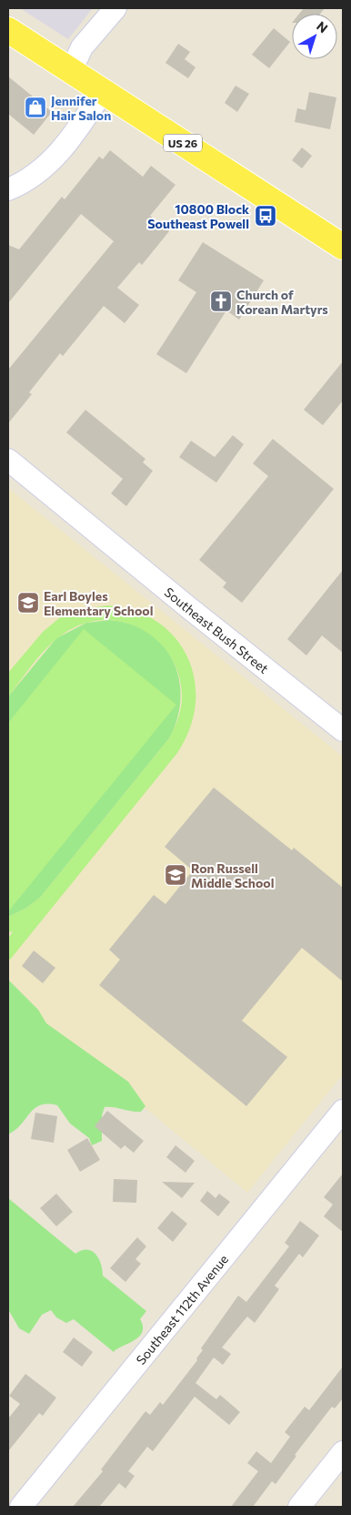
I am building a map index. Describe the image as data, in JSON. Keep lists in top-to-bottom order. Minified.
{"streets":{"main road":["US 26"],"street":["Southeast Bush Street","Southeast 112th Avenue"]},"places":{"shop":["Jennifer Hair Salon"],"bus stop":["10800 Block Southeast Powell"],"church":["Church of Korean Martyrs"],"school or university":["Earl Boyles Elementary School","Ron Russell Middle School"]},"north":"top right"}
